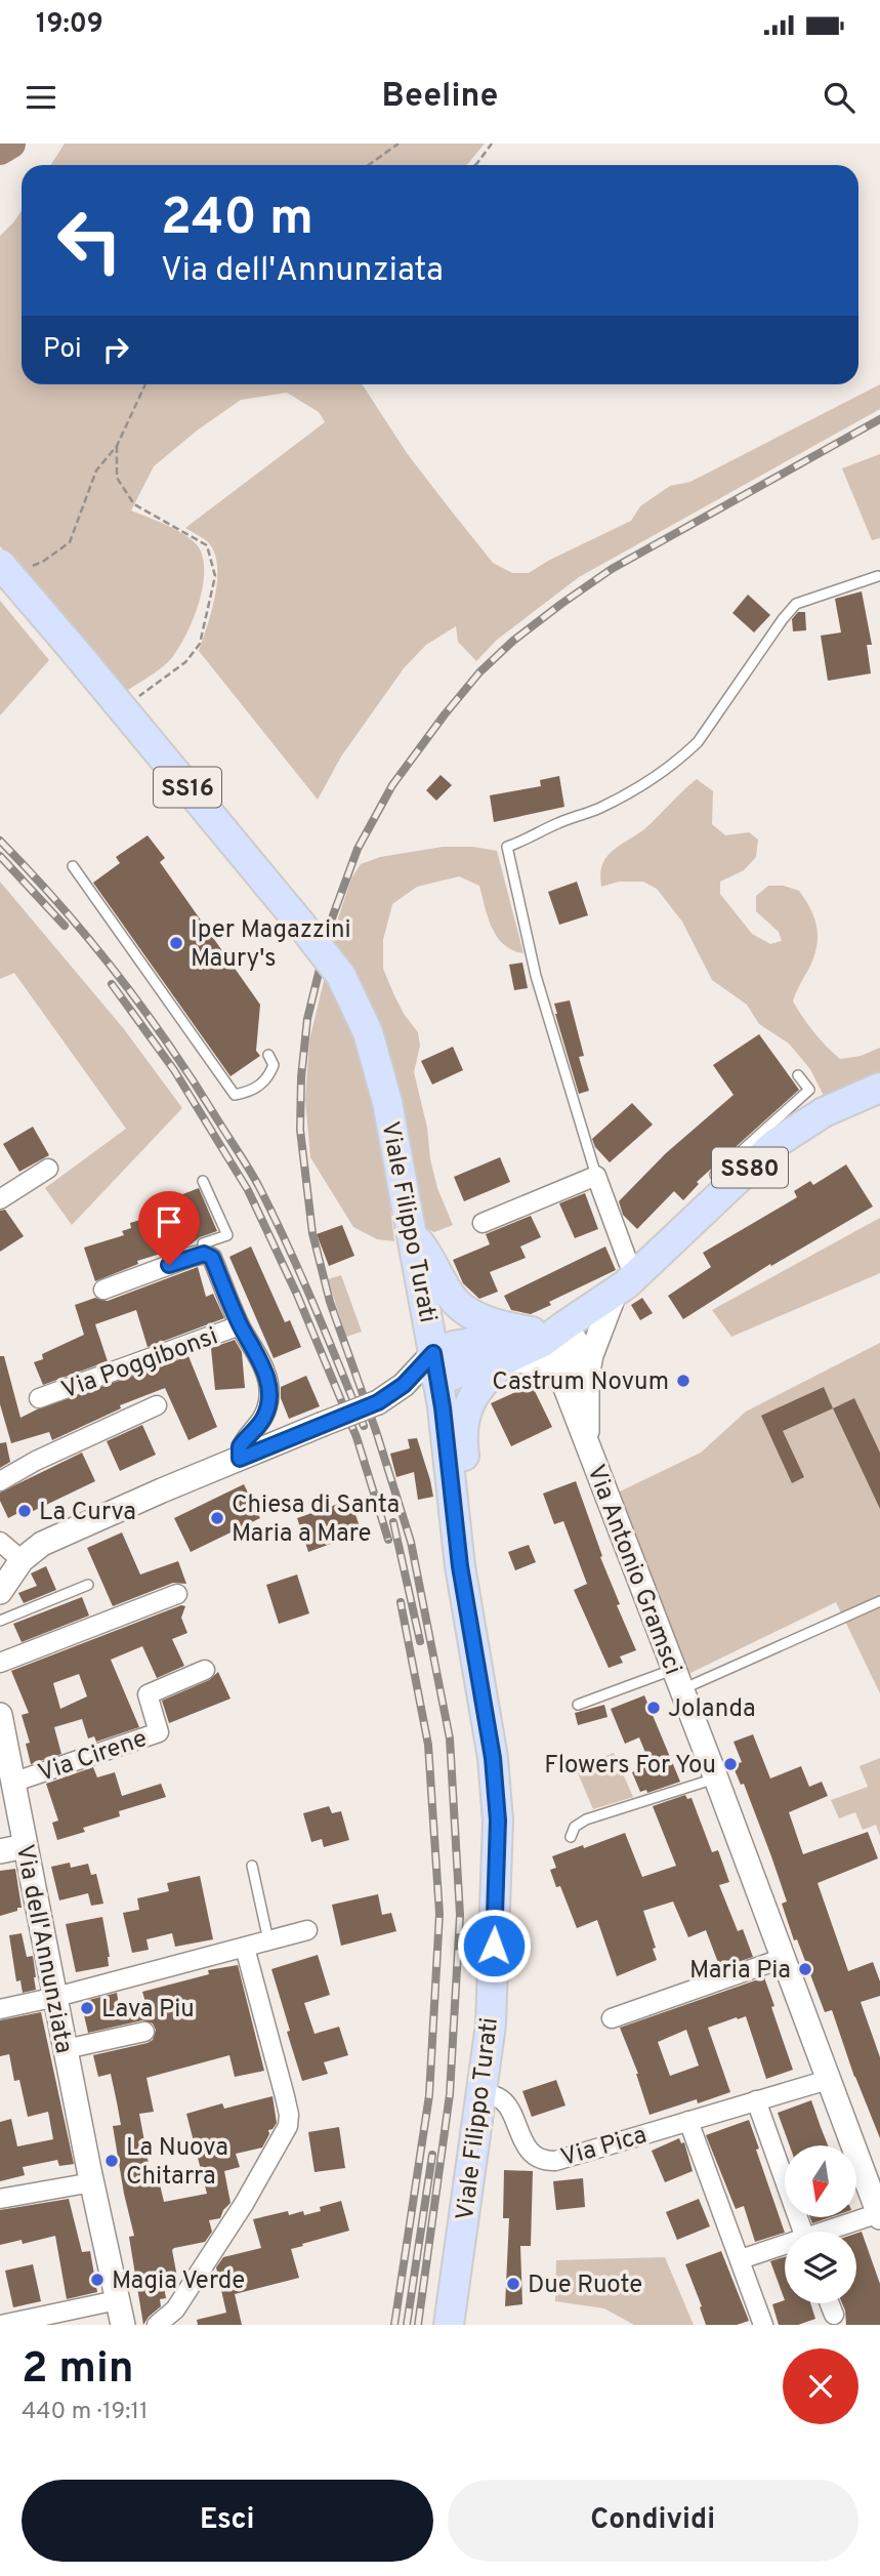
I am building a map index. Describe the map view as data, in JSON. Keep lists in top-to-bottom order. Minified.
{"streets":{"main road":["SS16","SS80","Viale Filippo Turati"],"street":["Via Poggibonsi","Via Antonio Gramsci","Via Cirene","Via dell'Annunziata","Via Pica"]},"crossings":[["SS16","Viale Filippo Turati"],["SS80","Viale Filippo Turati"],["SS80","Via Antonio Gramsci"],["Viale Filippo Turati","Via Pica"],["Via Antonio Gramsci","Via Pica"],["Via Cirene","Via dell'Annunziata"]],"places":["Iper Magazzini Maury's","Castrum Novum","La Curva","Chiesa di Santa Maria a Mare","Jolanda","Flowers For You","Maria Pia","Lava Piu","La Nuova Chitarra","Magia Verde","Due Ruote"],"north":"bottom","page":{"status":"19:09","header":"Beeline","turn":["240 m","Via dell'Annunziata"],"then":"Poi","heading":["2 min","440 m · 19:11"],"buttons":["Esci","Condividi"]}}
